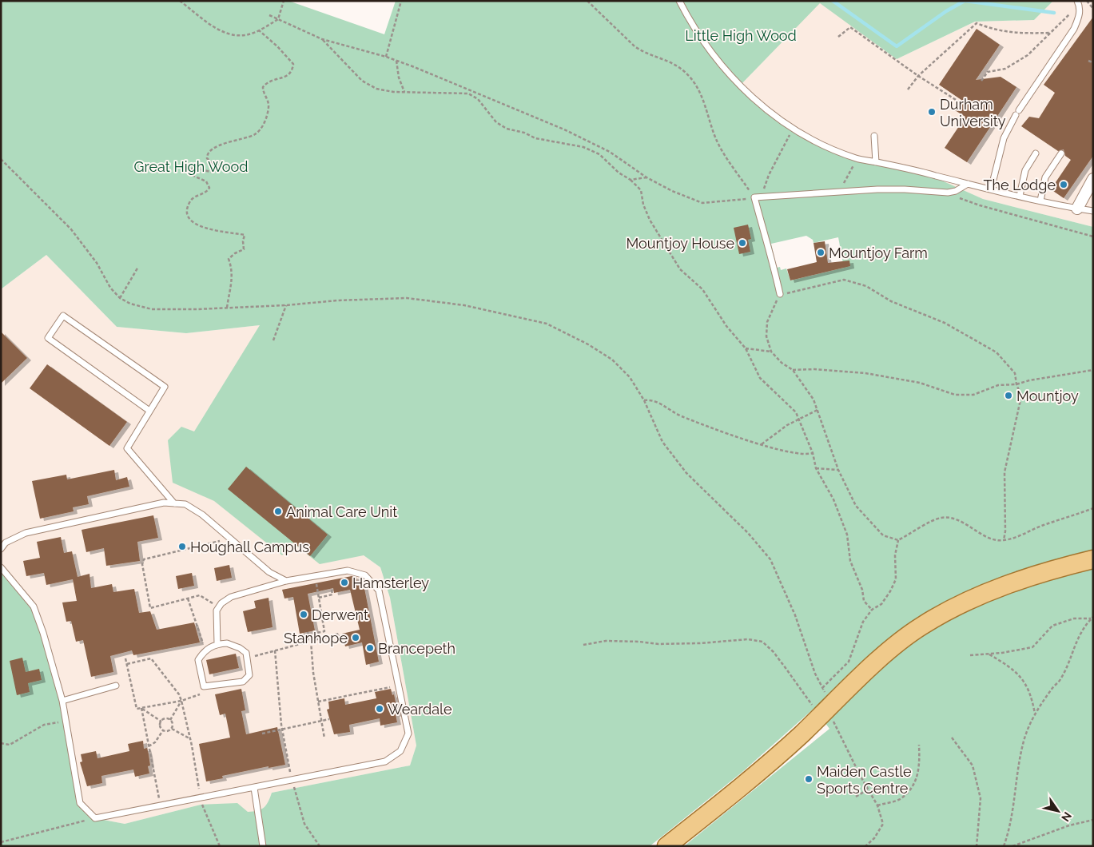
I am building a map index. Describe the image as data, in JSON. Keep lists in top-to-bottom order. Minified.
{"parks":["Little High Wood","Great High Wood"],"places":["Durham University","The Lodge","Mountjoy House","Mountjoy Farm","Mountjoy","Animal Care Unit","Houghall Campus","Hamsterley","Derwent","Stanhope","Brancepeth","Weardale","Maiden Castle Sports Centre"],"north":"bottom right"}
